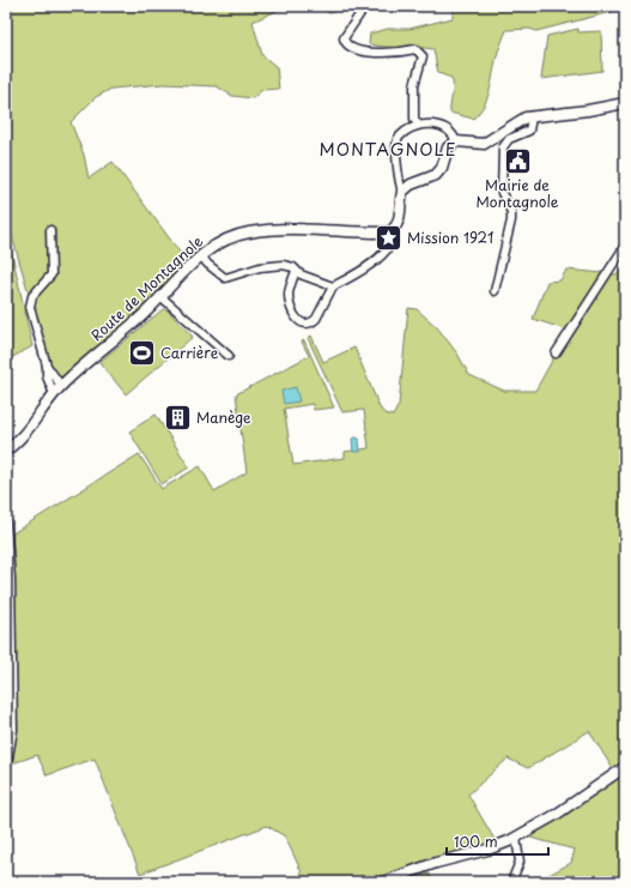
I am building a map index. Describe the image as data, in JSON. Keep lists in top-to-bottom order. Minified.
{"streets":{"street":["Route de Montagnole"]},"districts":["MONTAGNOLE"],"places":{"public building":["Mairie de Montagnole"],"place":["Mission 1921"],"sports":["Carrière"],"building":["Manège"]},"scale_bar":"100 m"}
